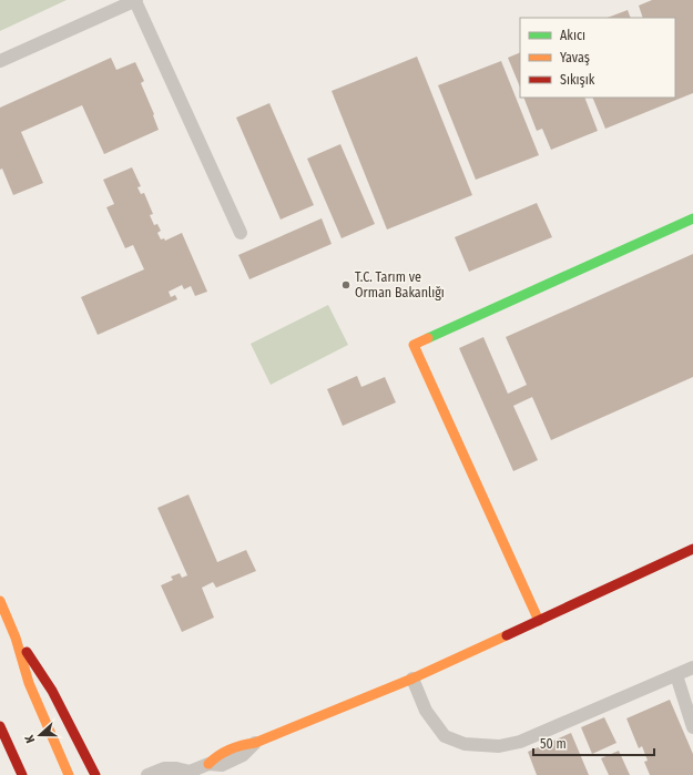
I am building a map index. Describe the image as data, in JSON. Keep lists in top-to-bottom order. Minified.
{"places":["T.C. Tarım ve Orman Bakanlığı"],"legend":["Akıcı","Yavaş","Sıkışık"],"scale_bar":"50 m","north":"left"}
